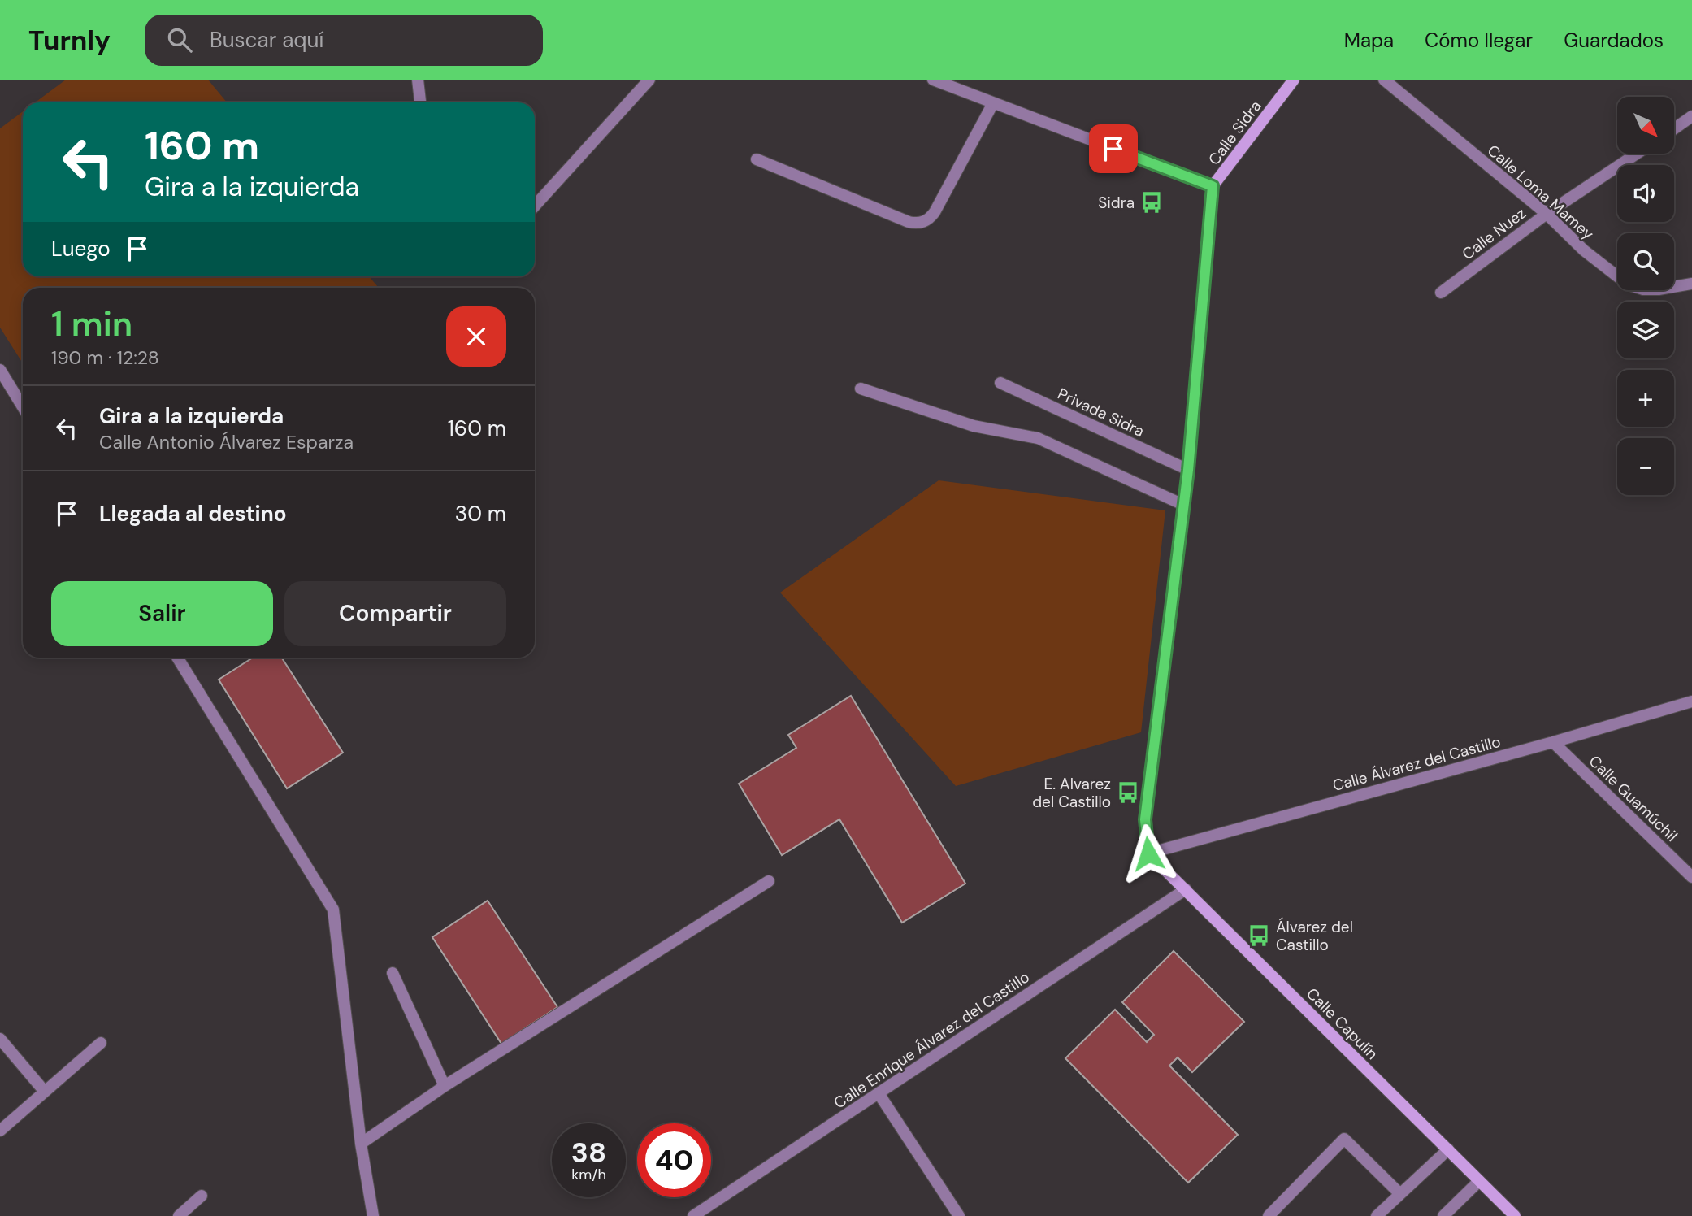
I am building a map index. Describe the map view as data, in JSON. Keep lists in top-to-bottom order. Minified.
{"streets":{"street":["Calle Sidra","Calle Loma Mamey","Calle Nuez","Privada Sidra","Calle Álvarez del Castillo","Calle Guamúchil","Calle Capulín","Calle Enrique Álvarez del Castillo"]},"crossings":[["Calle Sidra","Privada Sidra"],["Calle Sidra","Calle Álvarez del Castillo"],["Calle Sidra","Calle Capulín"],["Calle Loma Mamey","Calle Nuez"],["Calle Álvarez del Castillo","Calle Guamúchil"],["Calle Álvarez del Castillo","Calle Capulín"],["Calle Capulín","Calle Enrique Álvarez del Castillo"]],"places":{"bus stop":["Sidra","E. Alvarez del Castillo","Álvarez del Castillo"]},"north":"bottom right","page":{"header":"Turnly","search":"Buscar aquí","nav":["Mapa","Cómo llegar","Guardados"],"map_buttons":["+","−"],"turn":["160 m","Gira a la izquierda"],"then":"Luego","heading":["1 min","190 m · 12:28"],"list":[{"name":"Gira a la izquierda","note":"Calle Antonio Álvarez Esparza","value":"160 m"},{"name":"Llegada al destino","value":"30 m"}],"buttons":["Salir","Compartir"],"speed":"38 km/h","limit":"40"}}
